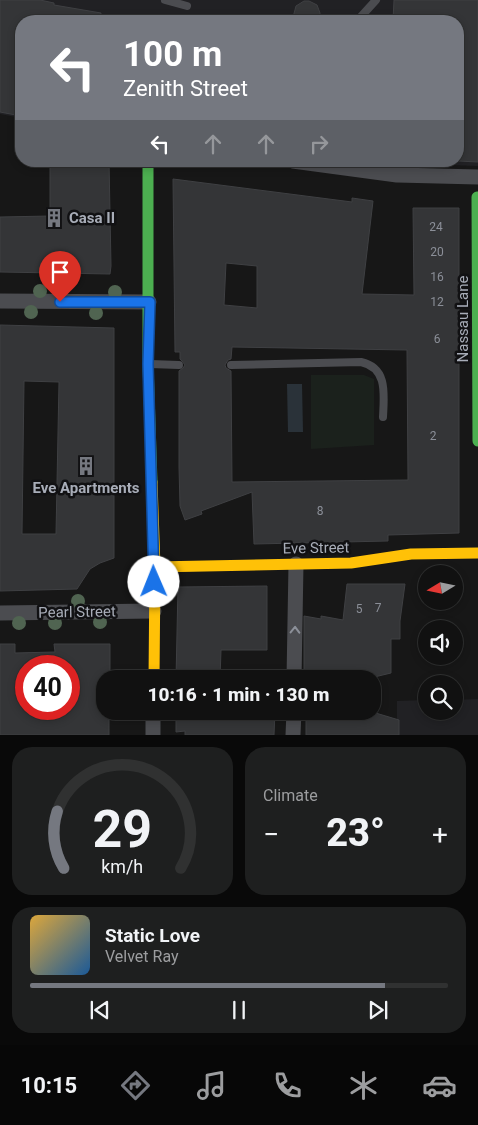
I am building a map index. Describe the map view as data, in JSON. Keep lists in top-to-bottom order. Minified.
{"streets":{"street":["Nassau Lane","Eve Street","Pearl Street"]},"places":{"building":["Casa II","Eve Apartments"]},"house_numbers":["24","20","16","12","6","2","8","7","5"],"north":"left","page":{"turn":["100 m","Zenith Street"],"limit":"40","trip":"10:16 · 1 min · 130 m","tile":"Climate","heat":["−","23°","+"],"song":["Static Love","Velvet Ray"],"tabs":"10:15","gauge":["29","km/h"]}}
